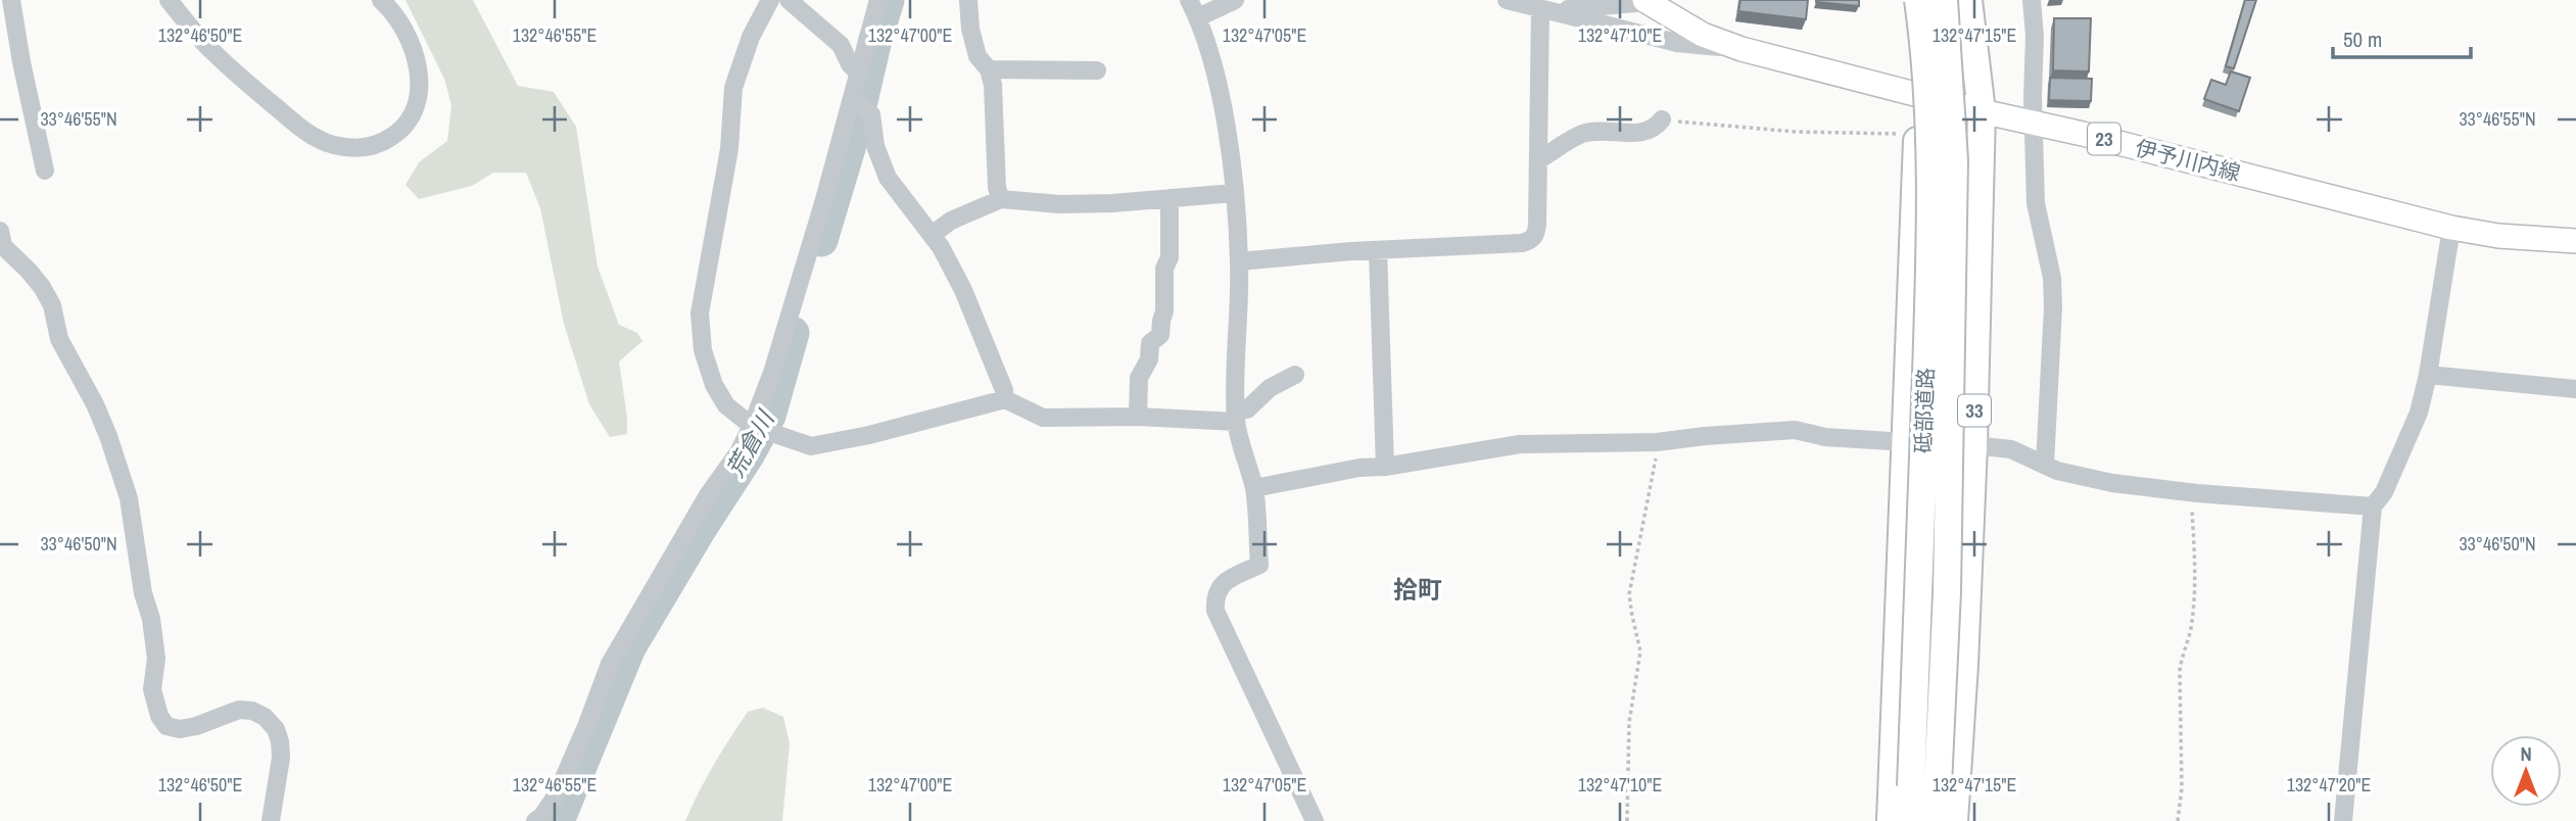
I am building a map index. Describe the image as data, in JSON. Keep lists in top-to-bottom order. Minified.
{"streets":{"highway":["砥部道路","33"],"main road":["23","伊予川内線"]},"crossings":[["伊予川内線","33"]],"districts":["拾町"],"water":["荒倉川"],"scale_bar":"50 m","north":"top","coordinates":["132°46'50\"E","132°46'55\"E","132°47'00\"E","132°47'05\"E","132°47'10\"E","132°47'15\"E","33°46'55\"N","33°46'50\"N","132°47'20\"E"]}
